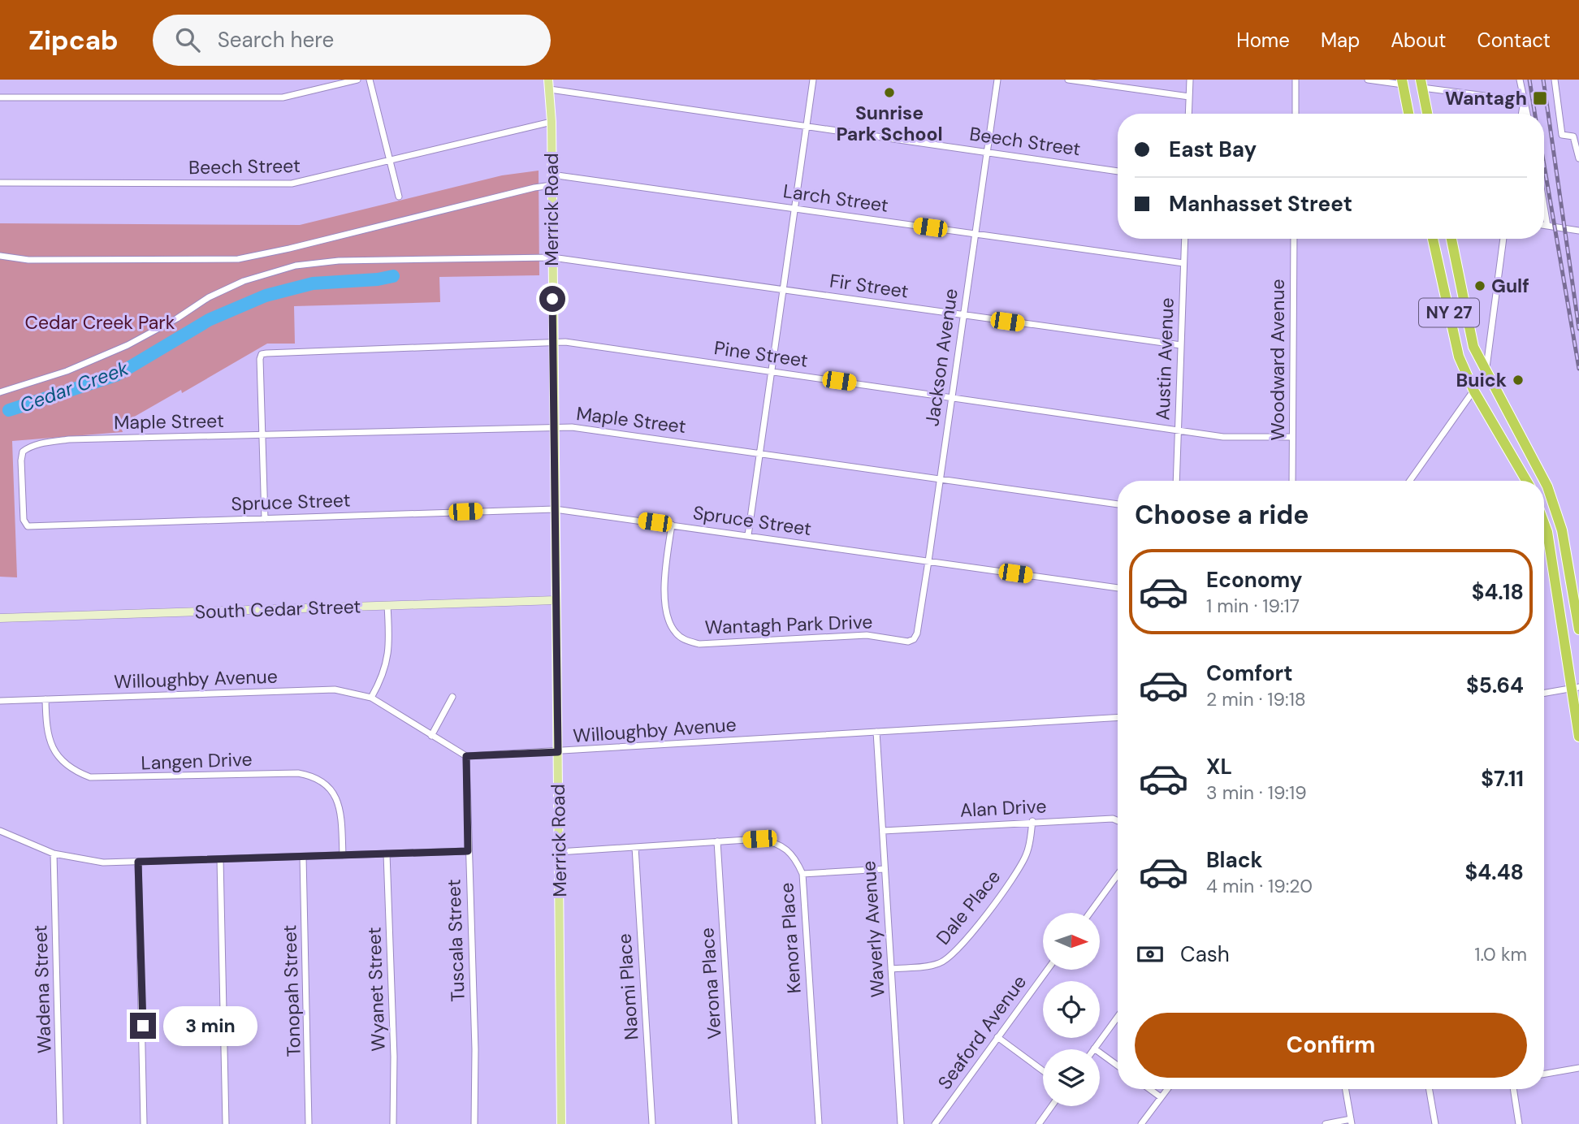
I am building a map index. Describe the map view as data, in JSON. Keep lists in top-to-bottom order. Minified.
{"streets":{"highway":["NY 27"],"main road":["Merrick Road"],"street":["Beech Street","Larch Street","Fir Street","Pine Street","Jackson Avenue","Austin Avenue","Woodward Avenue","Maple Street","Spruce Street","South Cedar Street","Wantagh Park Drive","Willoughby Avenue","Langen Drive","Alan Drive","Dale Place","Waverly Avenue","Kenora Place","Tuscala Street","Verona Place","Naomi Place","Wadena Street","Wyanet Street","Tonopah Street","Seaford Avenue"]},"crossings":[["Beech Street","Merrick Road"],["Beech Street","Jackson Avenue"],["Larch Street","Merrick Road"],["Larch Street","Jackson Avenue"],["Larch Street","Austin Avenue"],["Merrick Road","Fir Street"],["Merrick Road","Pine Street"],["Merrick Road","Maple Street"],["Merrick Road","Spruce Street"],["Merrick Road","South Cedar Street"],["Merrick Road","Willoughby Avenue"],["Merrick Road","Kenora Place"],["Fir Street","Jackson Avenue"],["Fir Street","Austin Avenue"],["Pine Street","Jackson Avenue"],["Pine Street","Austin Avenue"],["Pine Street","Woodward Avenue"],["Pine Street","Maple Street"],["Jackson Avenue","Maple Street"],["Jackson Avenue","Spruce Street"],["Jackson Avenue","Wantagh Park Drive"],["Maple Street","Spruce Street"],["Spruce Street","Wantagh Park Drive"],["Willoughby Avenue","Langen Drive"],["Willoughby Avenue","Waverly Avenue"],["Willoughby Avenue","Tuscala Street"],["Alan Drive","Dale Place"],["Alan Drive","Waverly Avenue"],["Dale Place","Waverly Avenue"],["Kenora Place","Verona Place"],["Kenora Place","Naomi Place"]],"water":["Cedar Creek"],"parks":["Cedar Creek Park"],"places":{"other":["Sunrise Park School","Gulf","Buick"],"transit":["Wantagh"]},"north":"right","page":{"header":"Zipcab","search":"Search here","nav":["Home","Map","About","Contact"],"banner":["East Bay","Manhasset Street"],"heading":"Choose a ride","list":[{"name":"Economy","note":"1 min · 19:17","value":"$4.18"},{"name":"Comfort","note":"2 min · 19:18","value":"$5.64"},{"name":"XL","note":"3 min · 19:19","value":"$7.11"},{"name":"Black","note":"4 min · 19:20","value":"$4.48"}],"pay":["Cash","1.0 km"],"buttons":"Confirm","bubble":"3 min"}}
